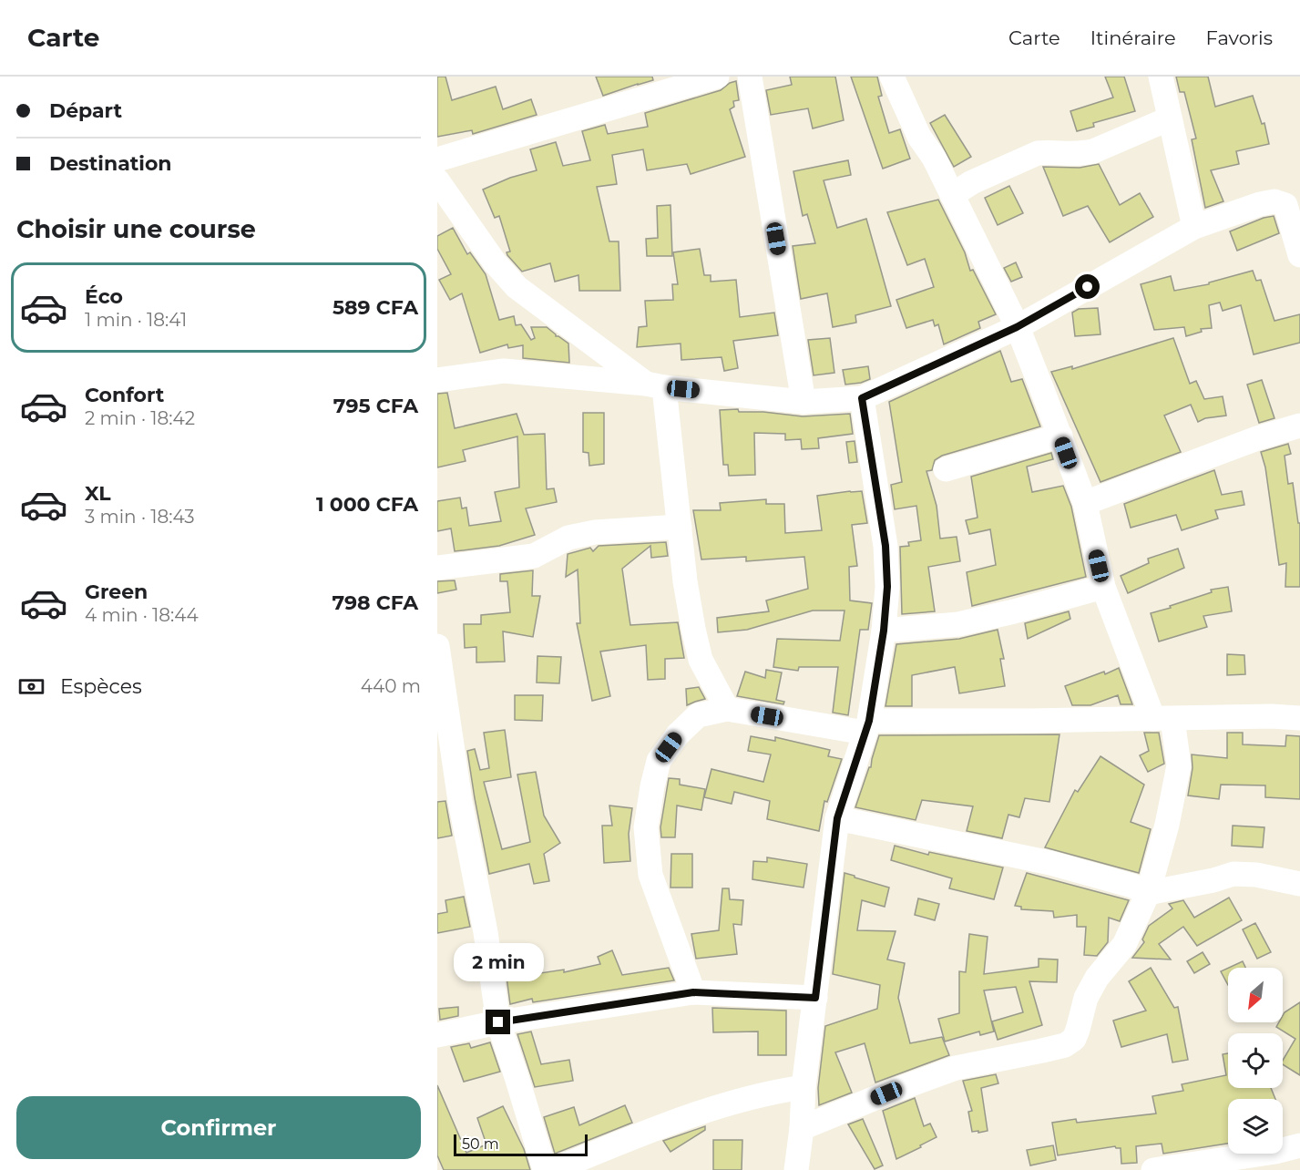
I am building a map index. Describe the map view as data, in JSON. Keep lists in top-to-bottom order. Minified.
{"scale_bar":"50 m","north":"bottom left","page":{"header":"Carte","nav":["Carte","Itinéraire","Favoris"],"banner":["Départ","Destination"],"heading":"Choisir une course","list":[{"name":"Éco","note":"1 min · 18:41","value":"589 CFA"},{"name":"Confort","note":"2 min · 18:42","value":"795 CFA"},{"name":"XL","note":"3 min · 18:43","value":"1 000 CFA"},{"name":"Green","note":"4 min · 18:44","value":"798 CFA"}],"pay":["Espèces","440 m"],"bubble":"2 min","buttons":"Confirmer","scale":"50 m"}}
